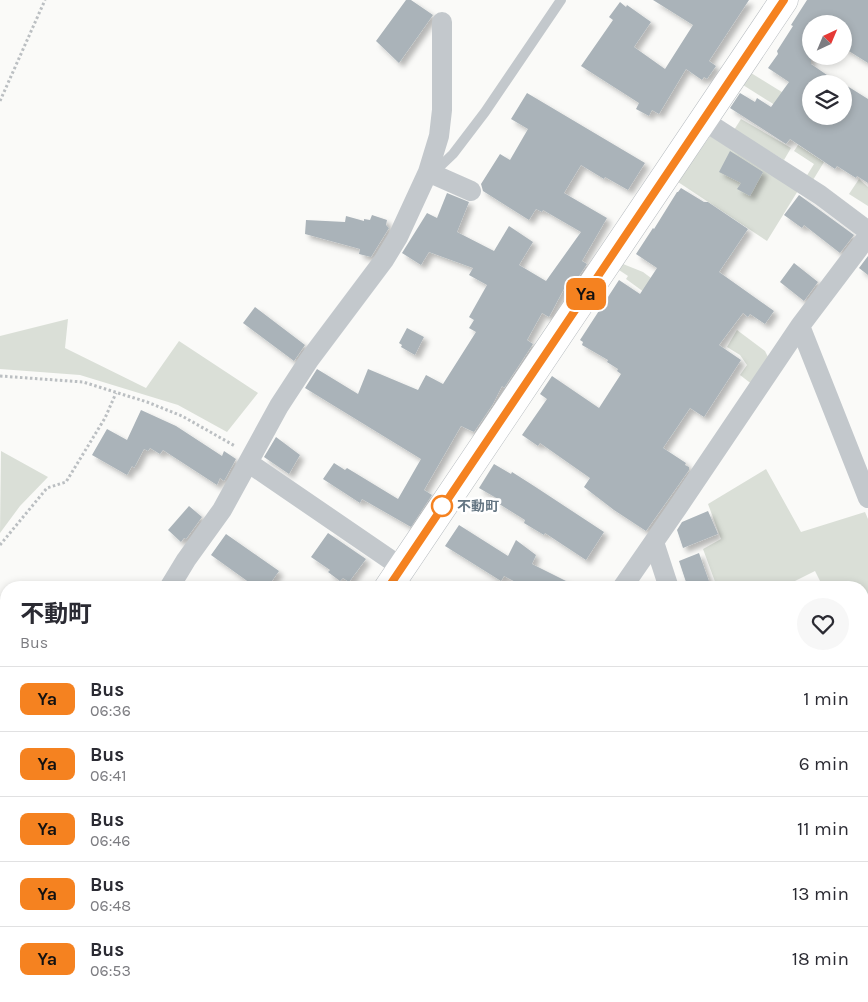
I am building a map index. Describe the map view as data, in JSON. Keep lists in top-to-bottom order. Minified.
{"places":["不動町"],"lines":["bus line Ya"],"north":"top right","page":{"on_map":"Ya","heading":["不動町","Bus"],"list":[{"mark":"Ya","name":"Bus","note":"06:36","value":"1 min"},{"mark":"Ya","name":"Bus","note":"06:41","value":"6 min"},{"mark":"Ya","name":"Bus","note":"06:46","value":"11 min"},{"mark":"Ya","name":"Bus","note":"06:48","value":"13 min"},{"mark":"Ya","name":"Bus","note":"06:53","value":"18 min"}]}}
